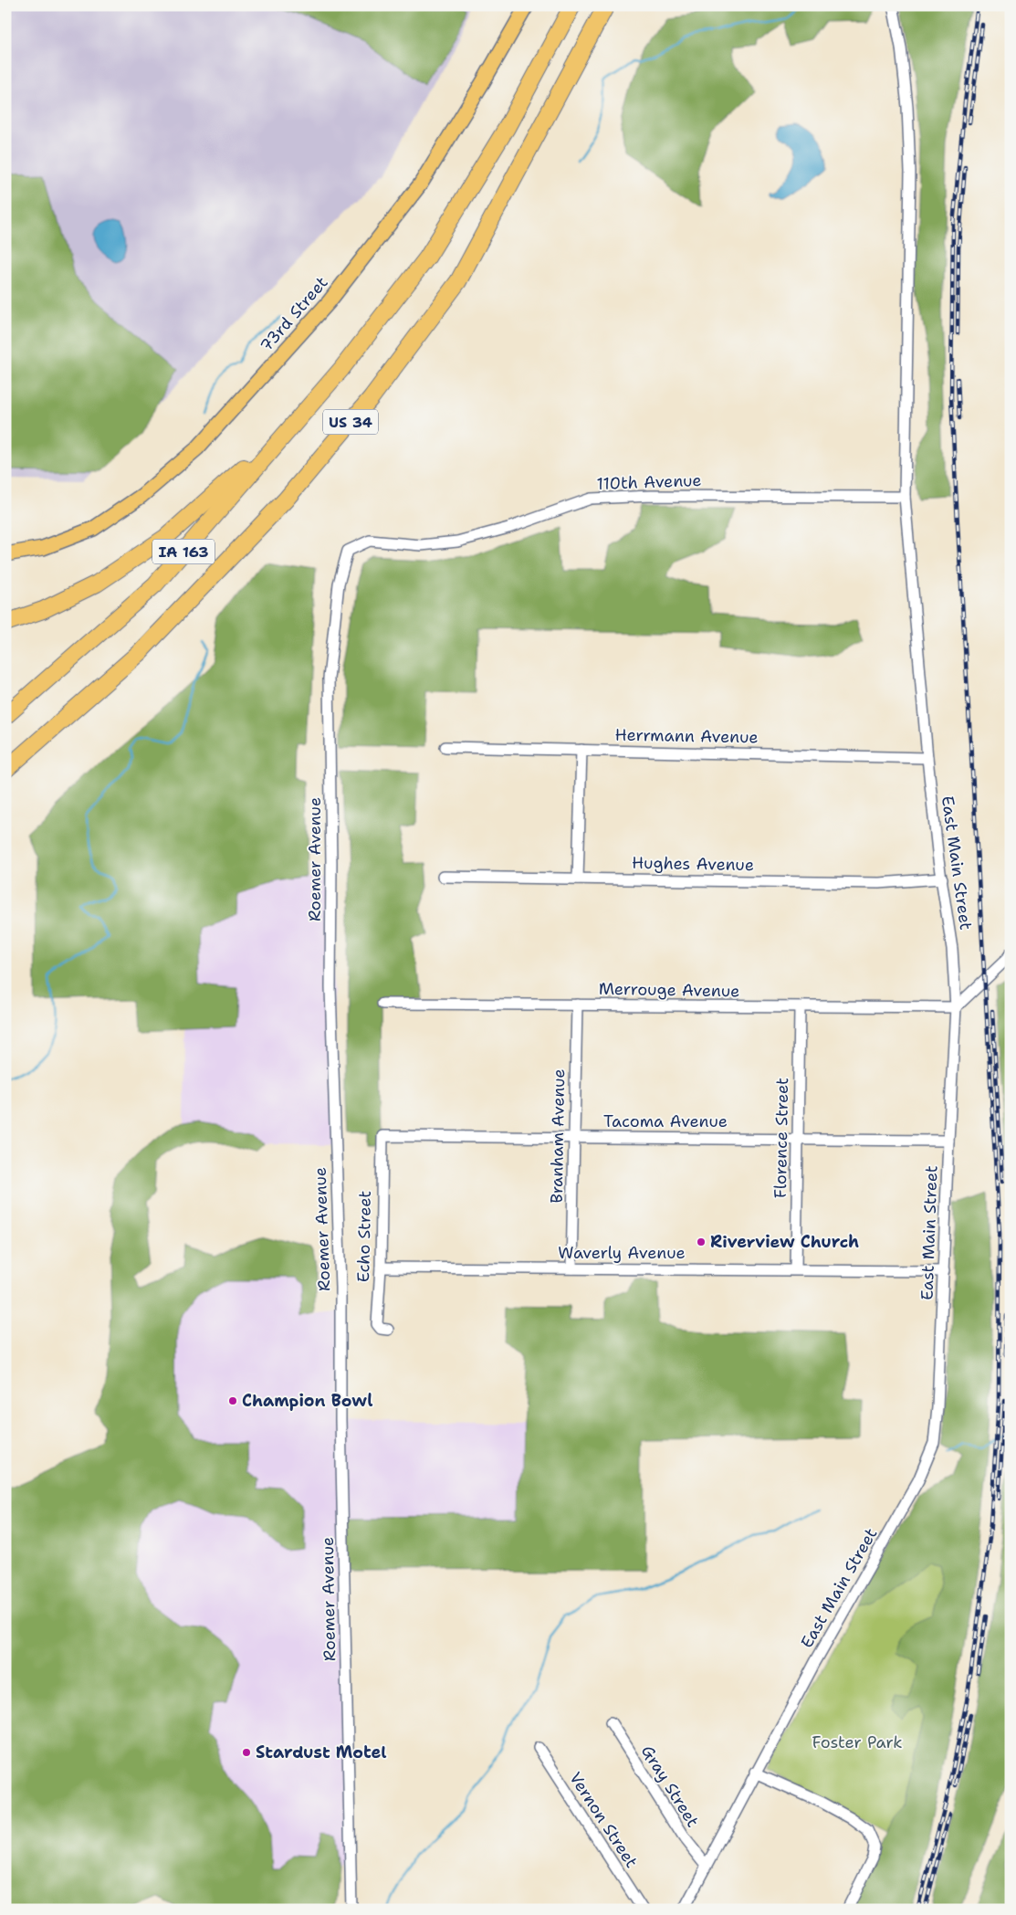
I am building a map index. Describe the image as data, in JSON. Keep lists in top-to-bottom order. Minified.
{"streets":{"highway":["US 34","IA 163"],"main road":["73rd Street"],"street":["110th Avenue","Herrmann Avenue","Roemer Avenue","East Main Street","Hughes Avenue","Merrouge Avenue","Tacoma Avenue","Branham Avenue","Florence Street","Echo Street","Waverly Avenue","Gray Street","Vernon Street"]},"crossings":[["US 34","IA 163"],["110th Avenue","Roemer Avenue"],["110th Avenue","East Main Street"],["Herrmann Avenue","East Main Street"],["East Main Street","Hughes Avenue"],["East Main Street","Merrouge Avenue"],["East Main Street","Tacoma Avenue"],["East Main Street","Waverly Avenue"],["East Main Street","Gray Street"],["Merrouge Avenue","Branham Avenue"],["Merrouge Avenue","Florence Street"],["Tacoma Avenue","Branham Avenue"],["Tacoma Avenue","Florence Street"],["Tacoma Avenue","Echo Street"],["Branham Avenue","Waverly Avenue"],["Florence Street","Waverly Avenue"],["Echo Street","Waverly Avenue"]],"parks":["Foster Park"],"places":["Riverview Church","Champion Bowl","Stardust Motel"]}
